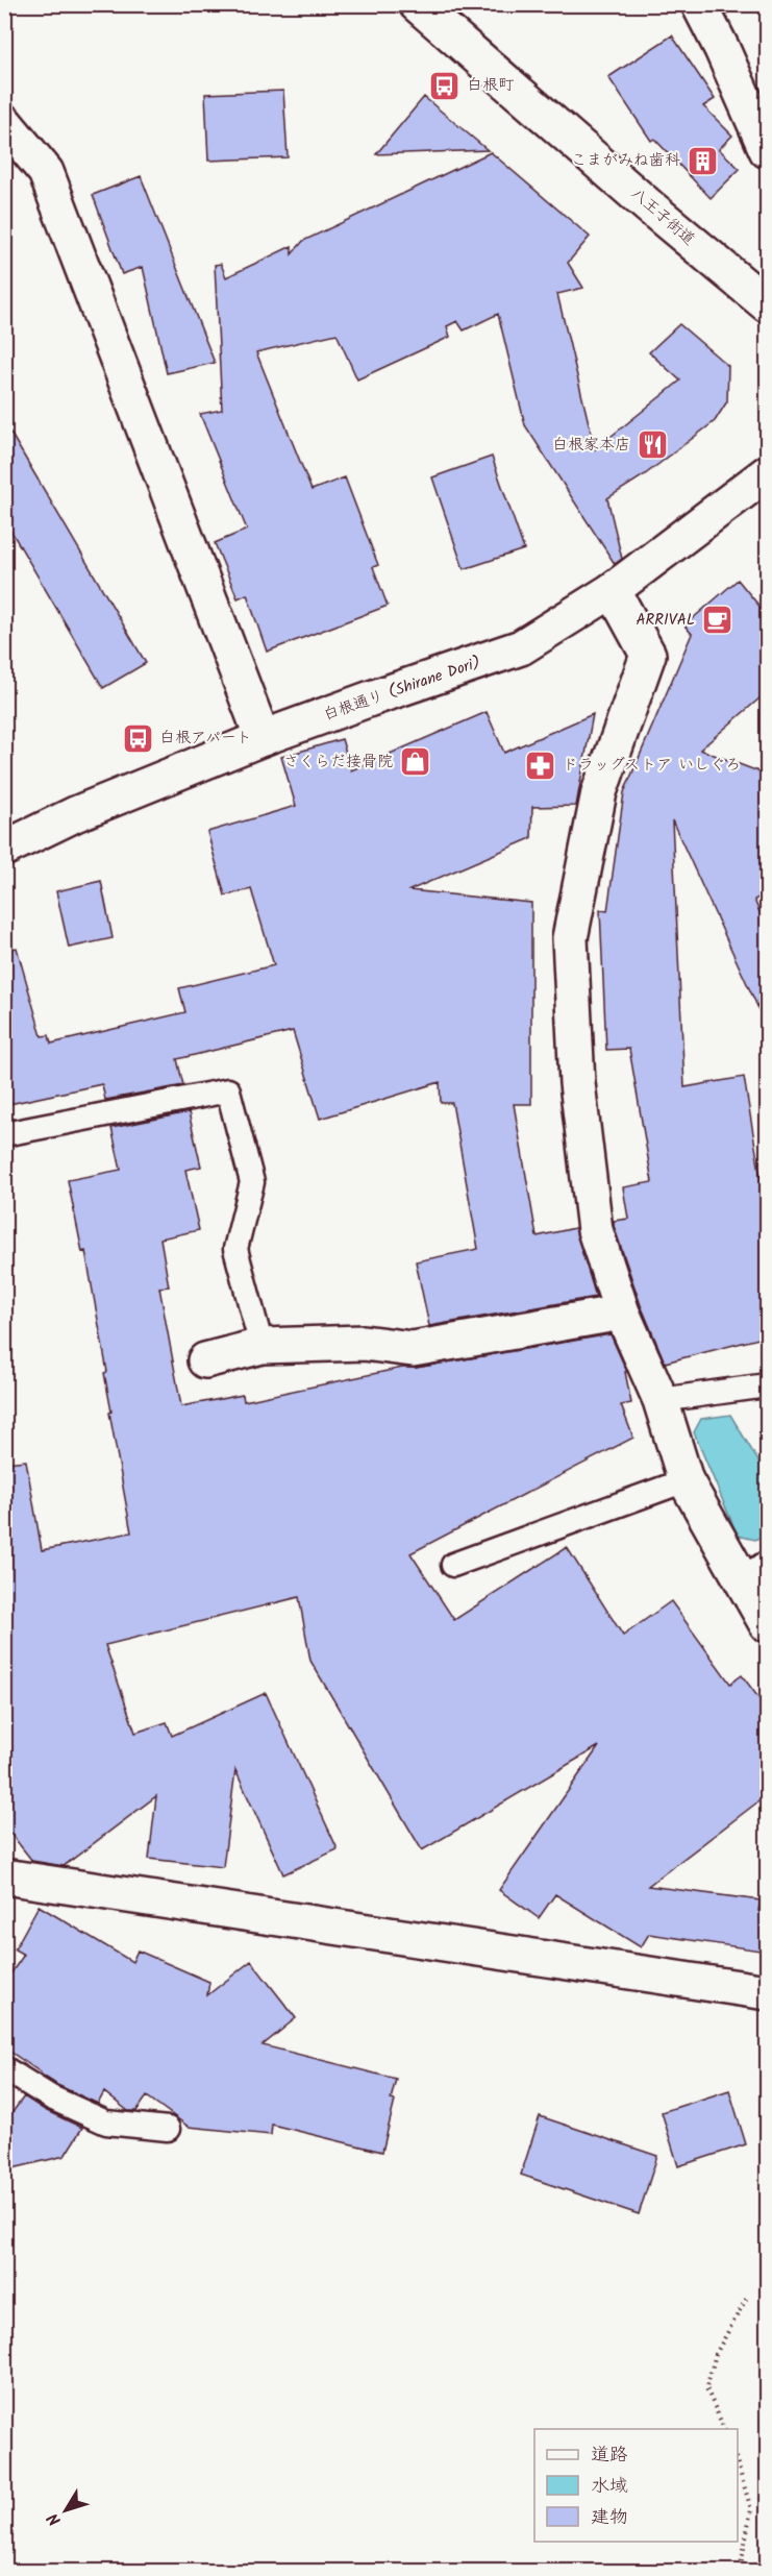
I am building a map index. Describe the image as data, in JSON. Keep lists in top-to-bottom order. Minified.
{"streets":{"main road":["八王子街道","白根通り (Shirane Dori)"]},"places":{"bus stop":["白根町","白根アパート"],"building":["こまがみね歯科"],"restaurant":["白根家本店"],"cafe":["ARRIVAL"],"shop":["さくらだ接骨院"],"pharmacy":["ドラッグストア いしぐろ"]},"legend":["道路","水域","建物"],"north":"bottom left"}
